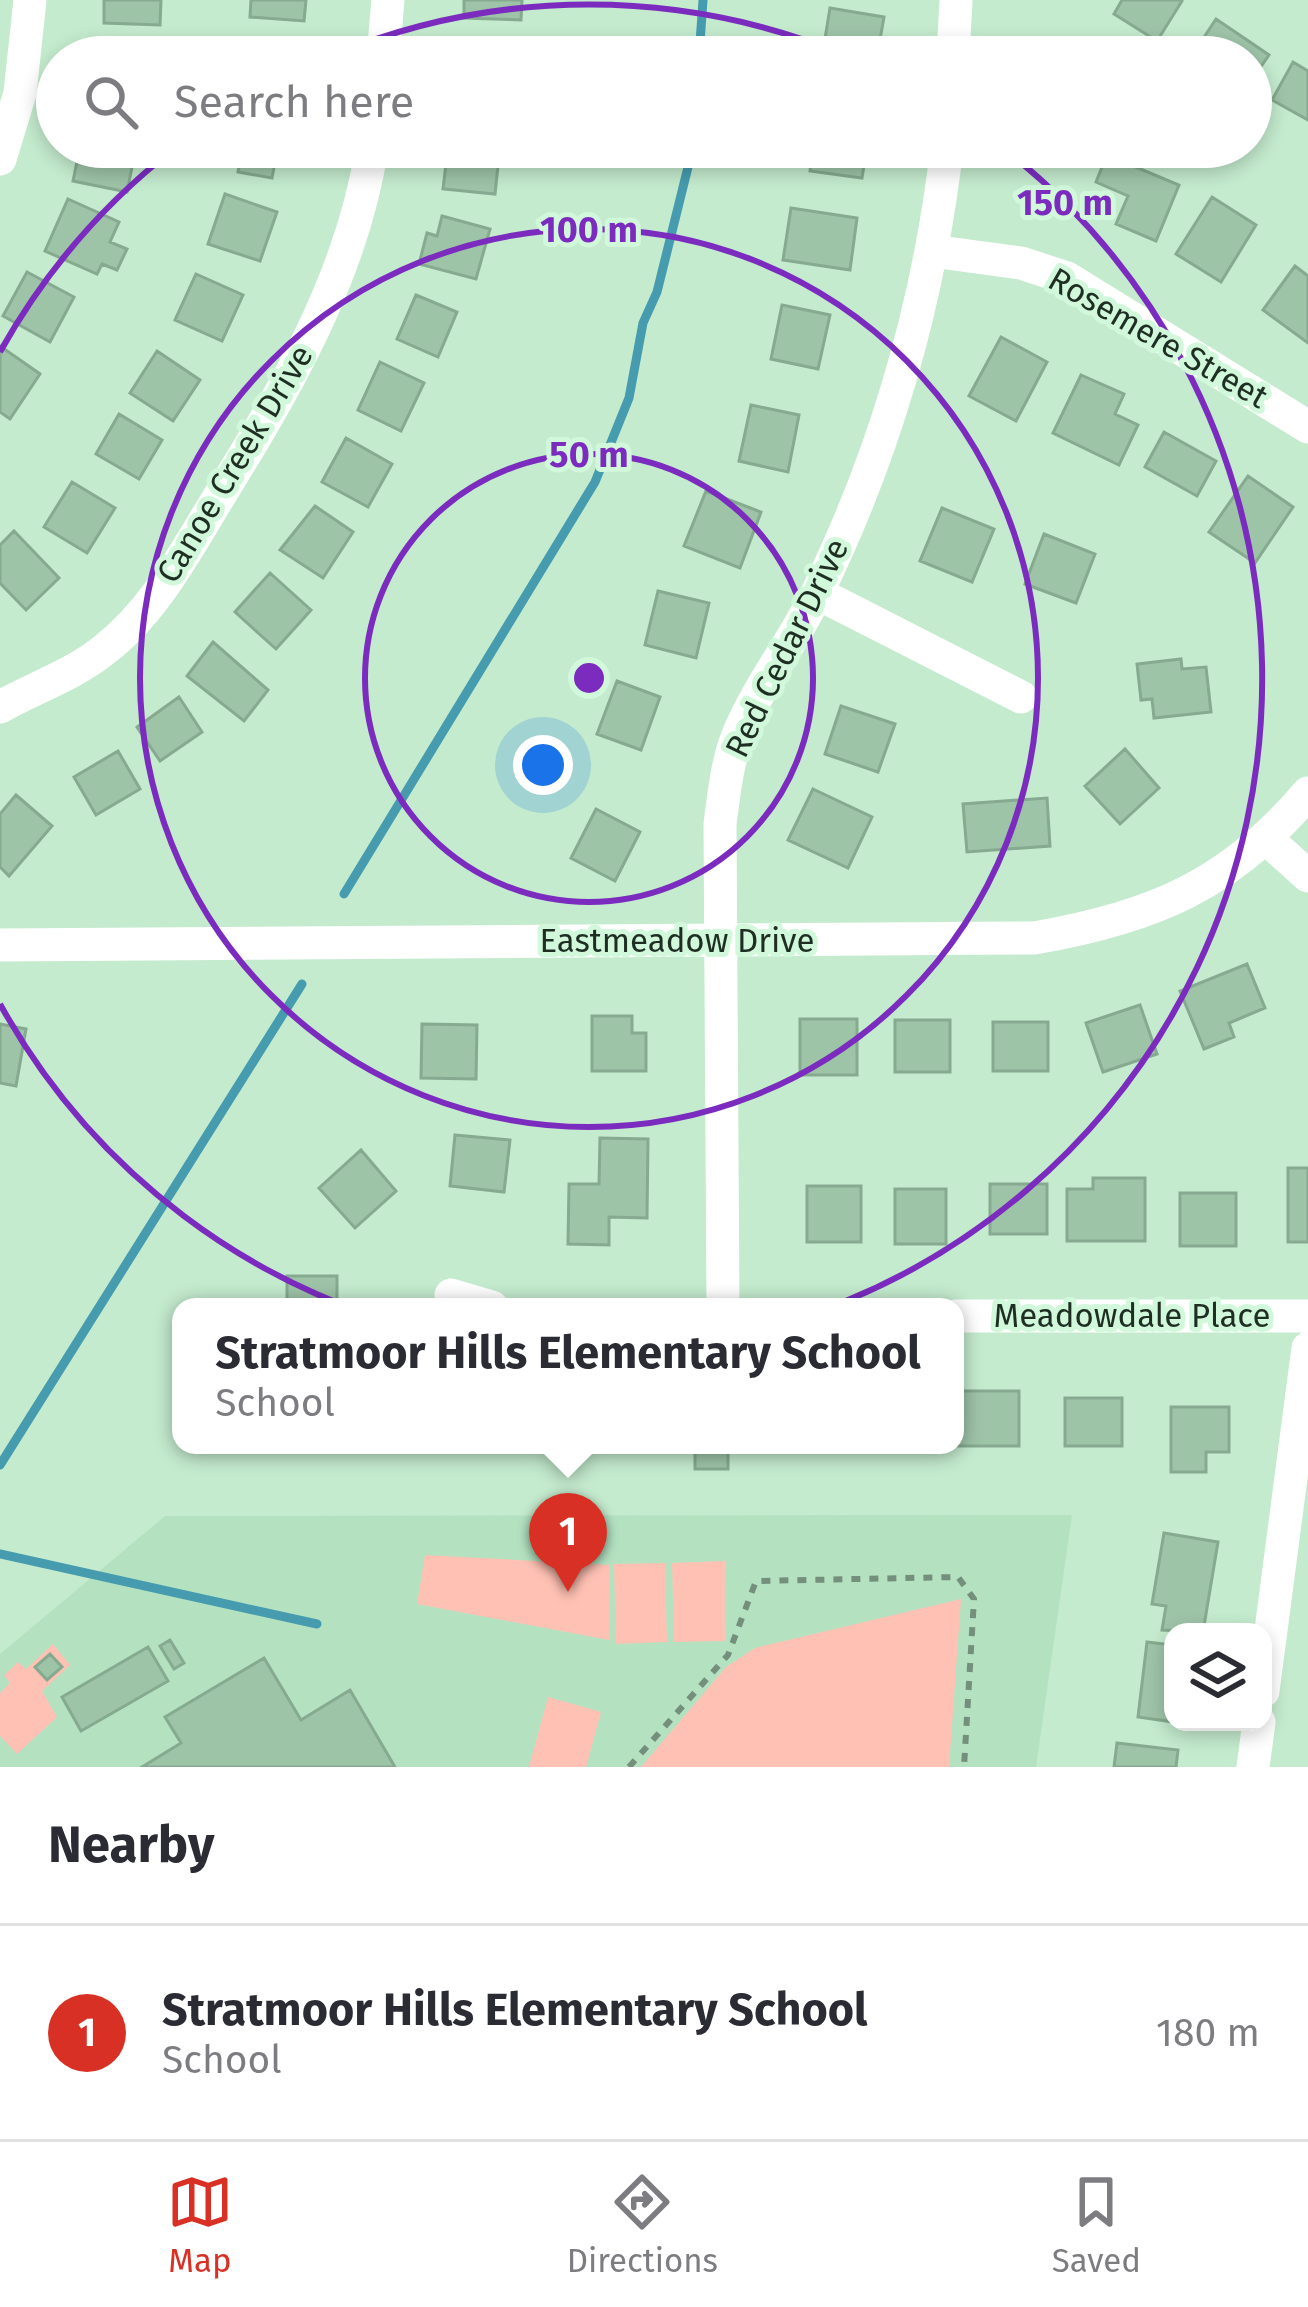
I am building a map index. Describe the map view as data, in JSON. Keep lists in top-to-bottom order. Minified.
{"streets":{"street":["Rosemere Street","Canoe Creek Drive","Red Cedar Drive","Eastmeadow Drive","Meadowdale Place"]},"crossings":[["Rosemere Street","Red Cedar Drive"],["Red Cedar Drive","Eastmeadow Drive"]],"page":{"search":"Search here","popup":["Stratmoor Hills Elementary School","School"],"pins":"1","heading":"Nearby","list":[{"mark":"1","name":"Stratmoor Hills Elementary School","note":"School","value":"180 m"}],"nav":["Map","Directions","Saved"]},"rings":["150 m","100 m","50 m"]}
